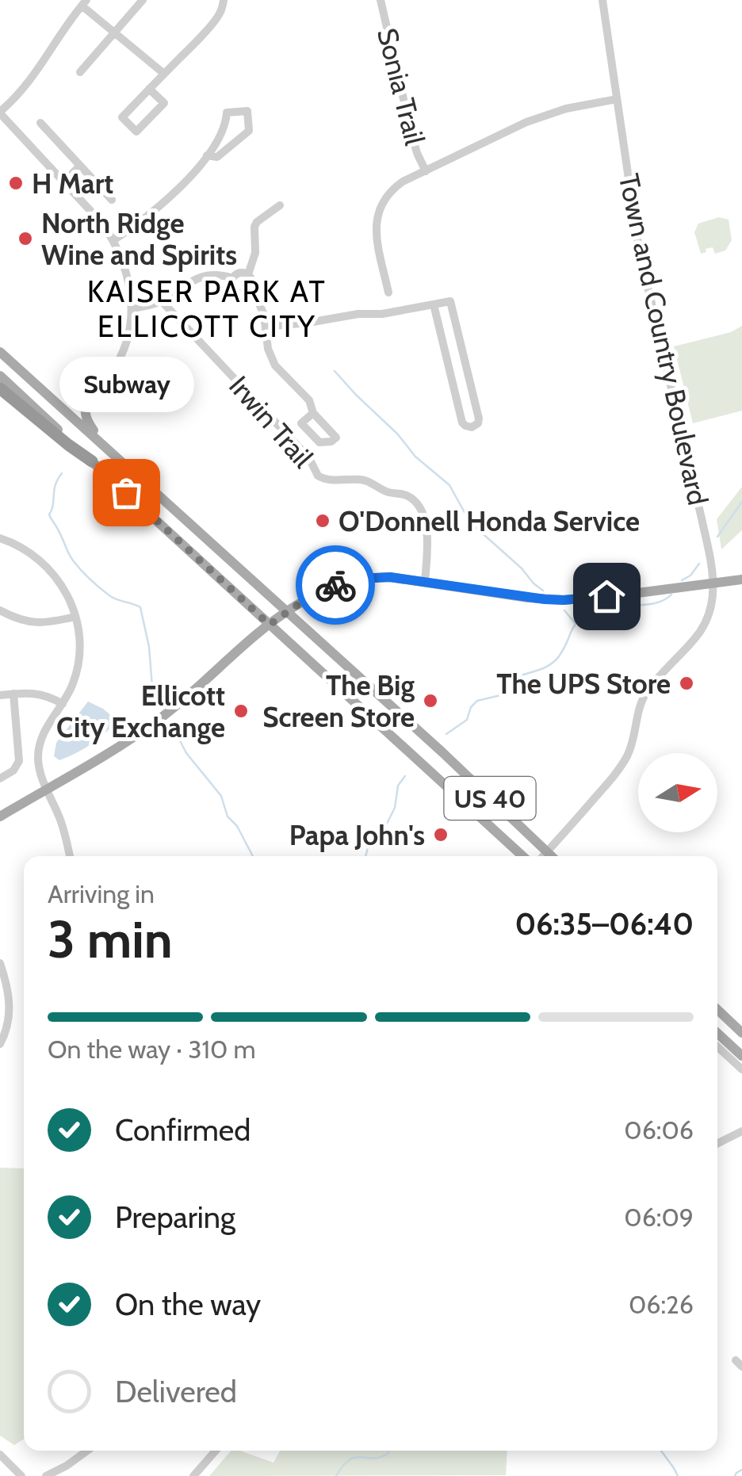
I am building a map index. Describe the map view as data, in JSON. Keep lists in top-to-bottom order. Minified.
{"streets":{"main road":["US 40"],"street":["Sonia Trail","Town and Country Boulevard","Irwin Trail"]},"districts":["KAISER PARK AT ELLICOTT CITY"],"places":["H Mart","North Ridge Wine and Spirits","Subway","O'Donnell Honda Service","The UPS Store","The Big Screen Store","Ellicott City Exchange","Papa John's"],"north":"right","page":{"bubble":"Subway","heading":["3 min","Arriving in","06:35–06:40"],"bar":"On the way · 310 m","list":[["Confirmed","06:06"],["Preparing","06:09"],["On the way","06:26"],"Delivered"]}}
